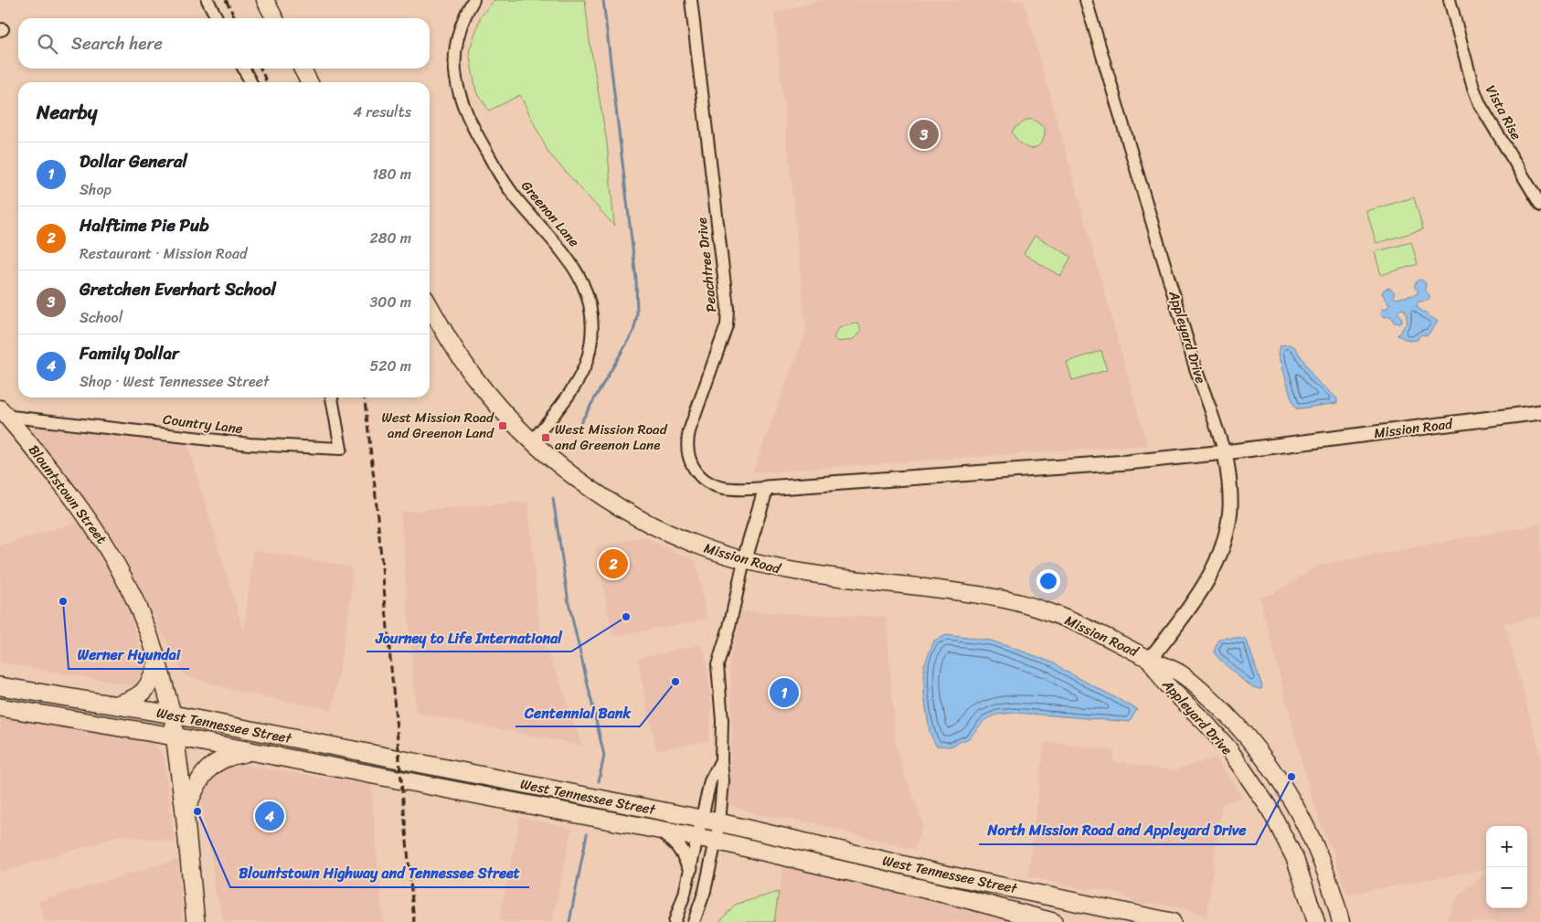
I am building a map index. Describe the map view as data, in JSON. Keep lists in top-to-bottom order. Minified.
{"streets":{"main road":["Appleyard Drive","Mission Road","Blountstown Street","West Tennessee Street"],"street":["Vista Rise","Greenon Lane","Peachtree Drive","Country Lane"]},"crossings":[["Greenon Lane","Mission Road"],["Peachtree Drive","Mission Road"],["Appleyard Drive","Mission Road"],["Country Lane","Blountstown Street"],["Blountstown Street","West Tennessee Street"]],"places":{"transit":["West Mission Road and Greenon Land","West Mission Road and Greenon Lane"],"other":["Werner Hyundai","Journey to Life International","Centennial Bank","North Mission Road and Appleyard Drive","Blountstown Highway and Tennessee Street"]},"page":{"search":"Search here","heading":["Nearby","4 results"],"pins":["3","2","1","4"],"list":[{"mark":"1","name":"Dollar General","note":"Shop","value":"180 m"},{"mark":"2","name":"Halftime Pie Pub","note":"Restaurant · Mission Road","value":"280 m"},{"mark":"3","name":"Gretchen Everhart School","note":"School","value":"300 m"},{"mark":"4","name":"Family Dollar","note":"Shop · West Tennessee Street","value":"520 m"}],"map_buttons":["+","−"]}}
